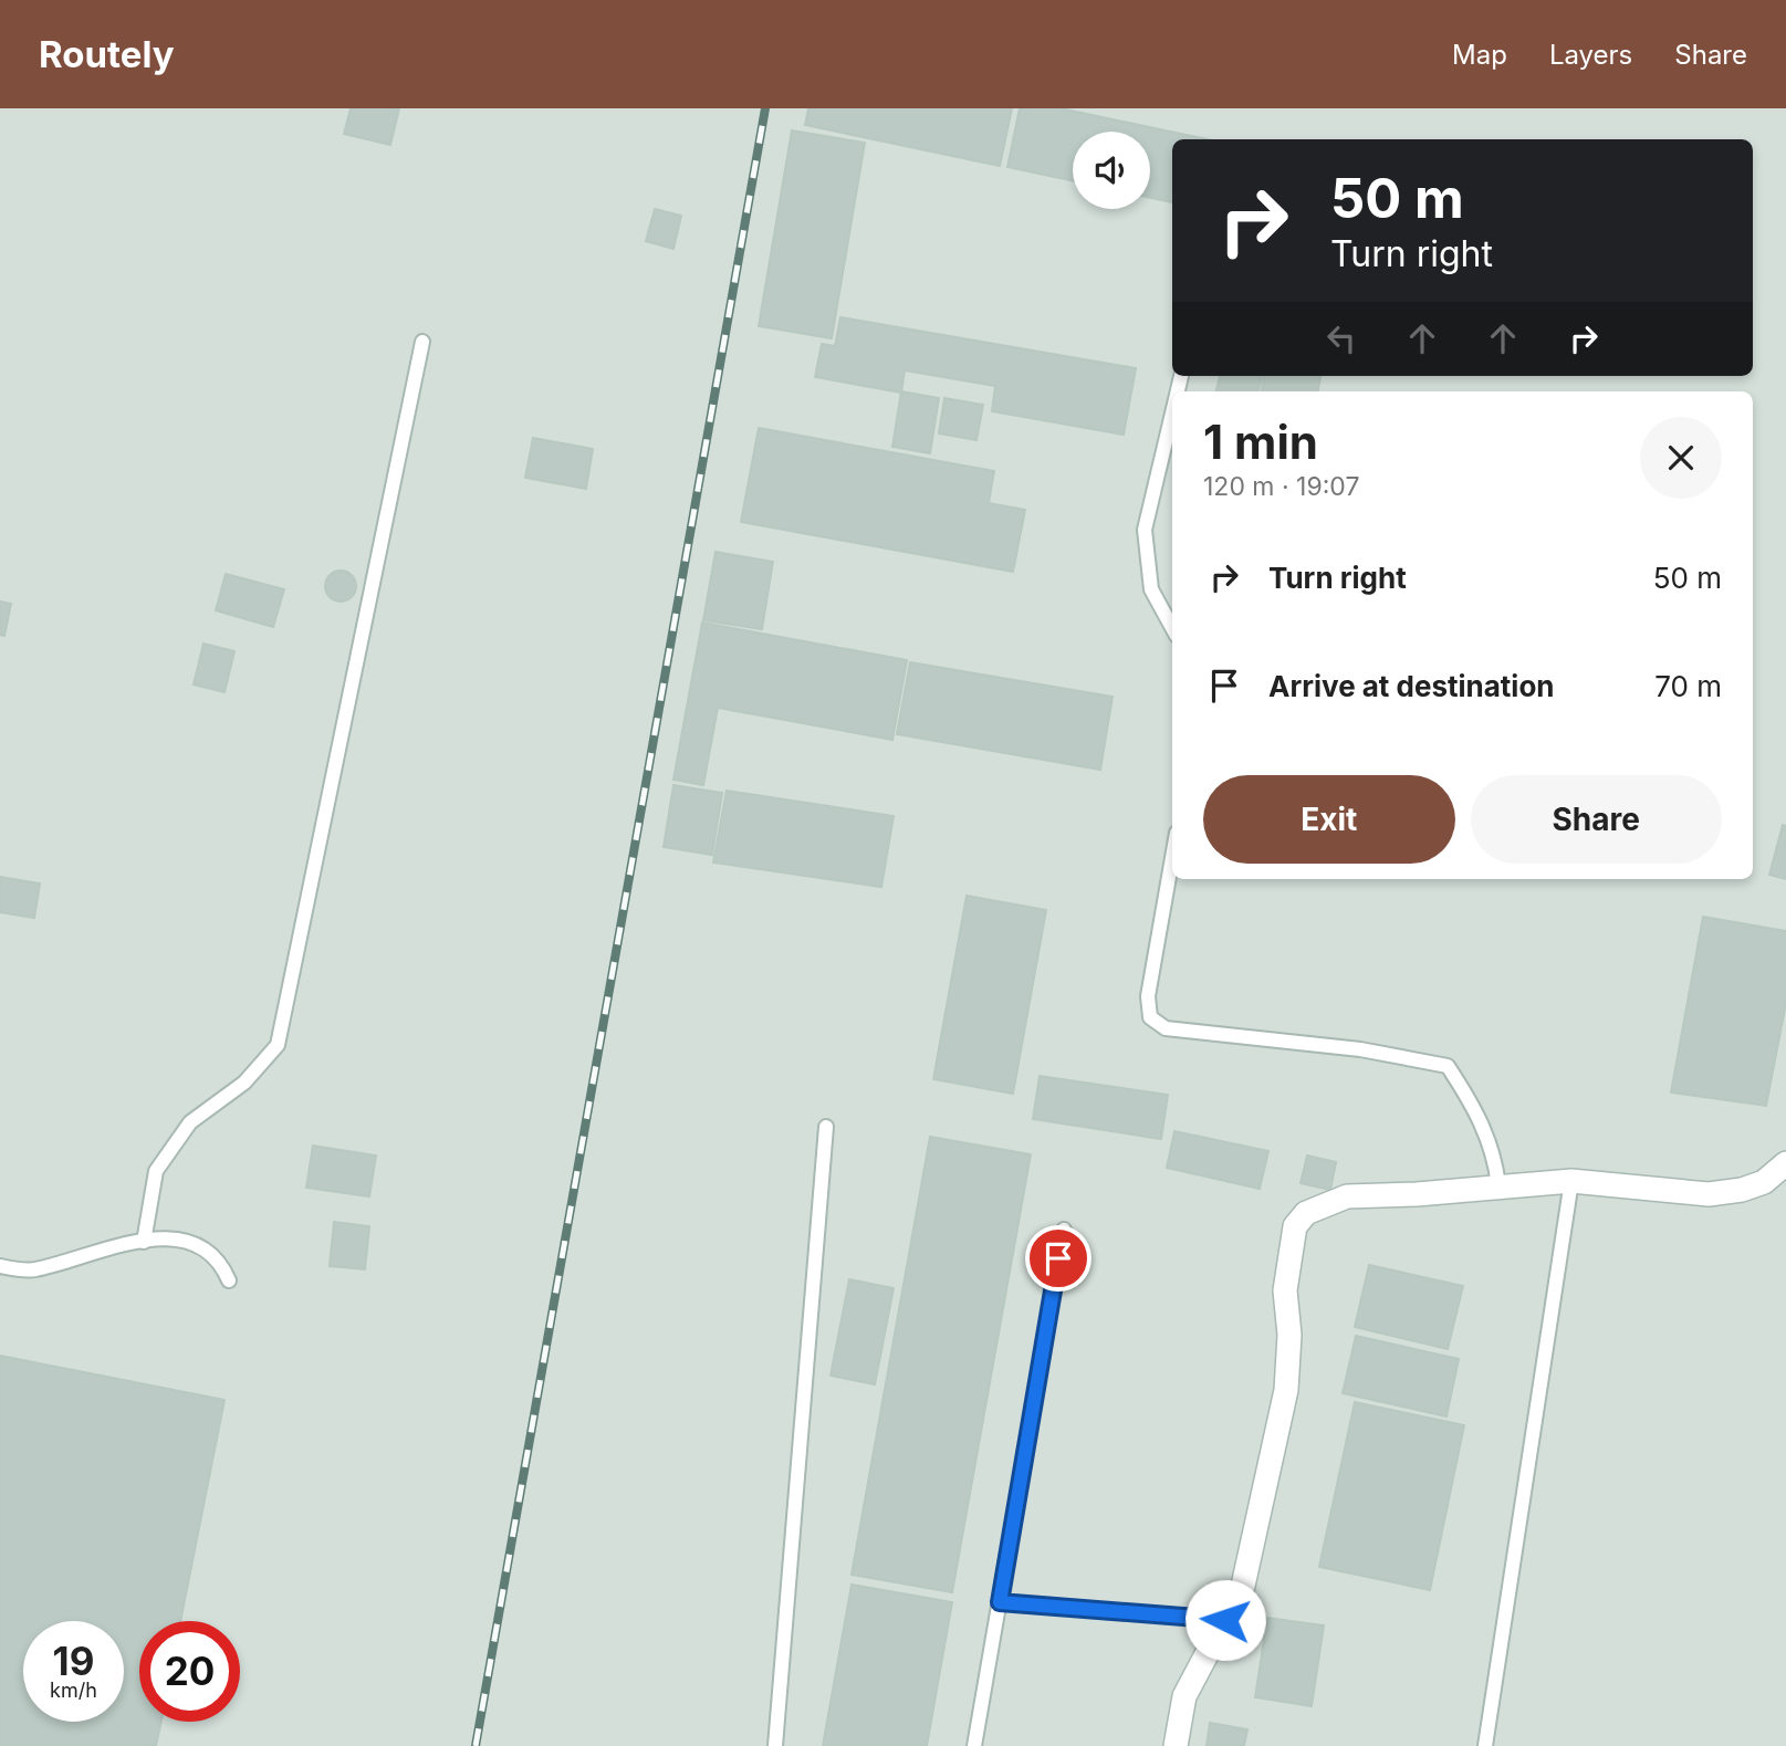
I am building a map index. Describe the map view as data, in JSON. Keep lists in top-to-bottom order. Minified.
{"page":{"header":"Routely","nav":["Map","Layers","Share"],"turn":["50 m","Turn right"],"heading":["1 min","120 m · 19:07"],"list":[{"name":"Turn right","value":"50 m"},{"name":"Arrive at destination","value":"70 m"}],"buttons":["Exit","Share"],"speed":"19 km/h","limit":"20"}}
